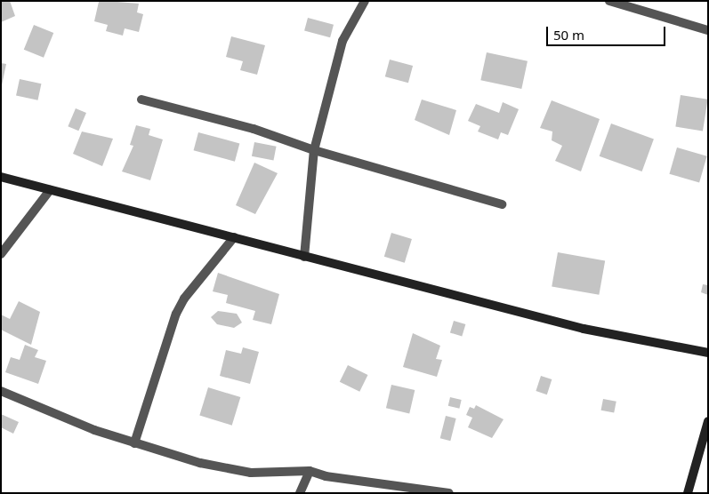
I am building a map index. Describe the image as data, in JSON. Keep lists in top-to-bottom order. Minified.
{"scale_bar":"50 m"}
